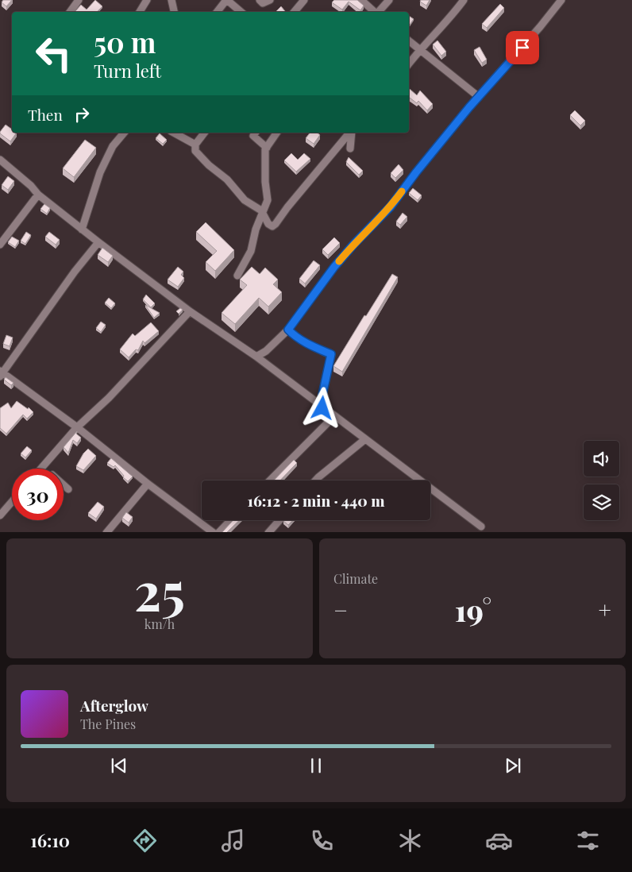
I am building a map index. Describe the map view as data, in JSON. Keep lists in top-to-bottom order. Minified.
{"page":{"turn":["50 m","Turn left"],"then":"Then","limit":"30","trip":"16:12 · 2 min · 440 m","tile":[["25","km/h"],"Climate"],"heat":["−","19°","+"],"song":["Afterglow","The Pines"],"tabs":"16:10"}}
